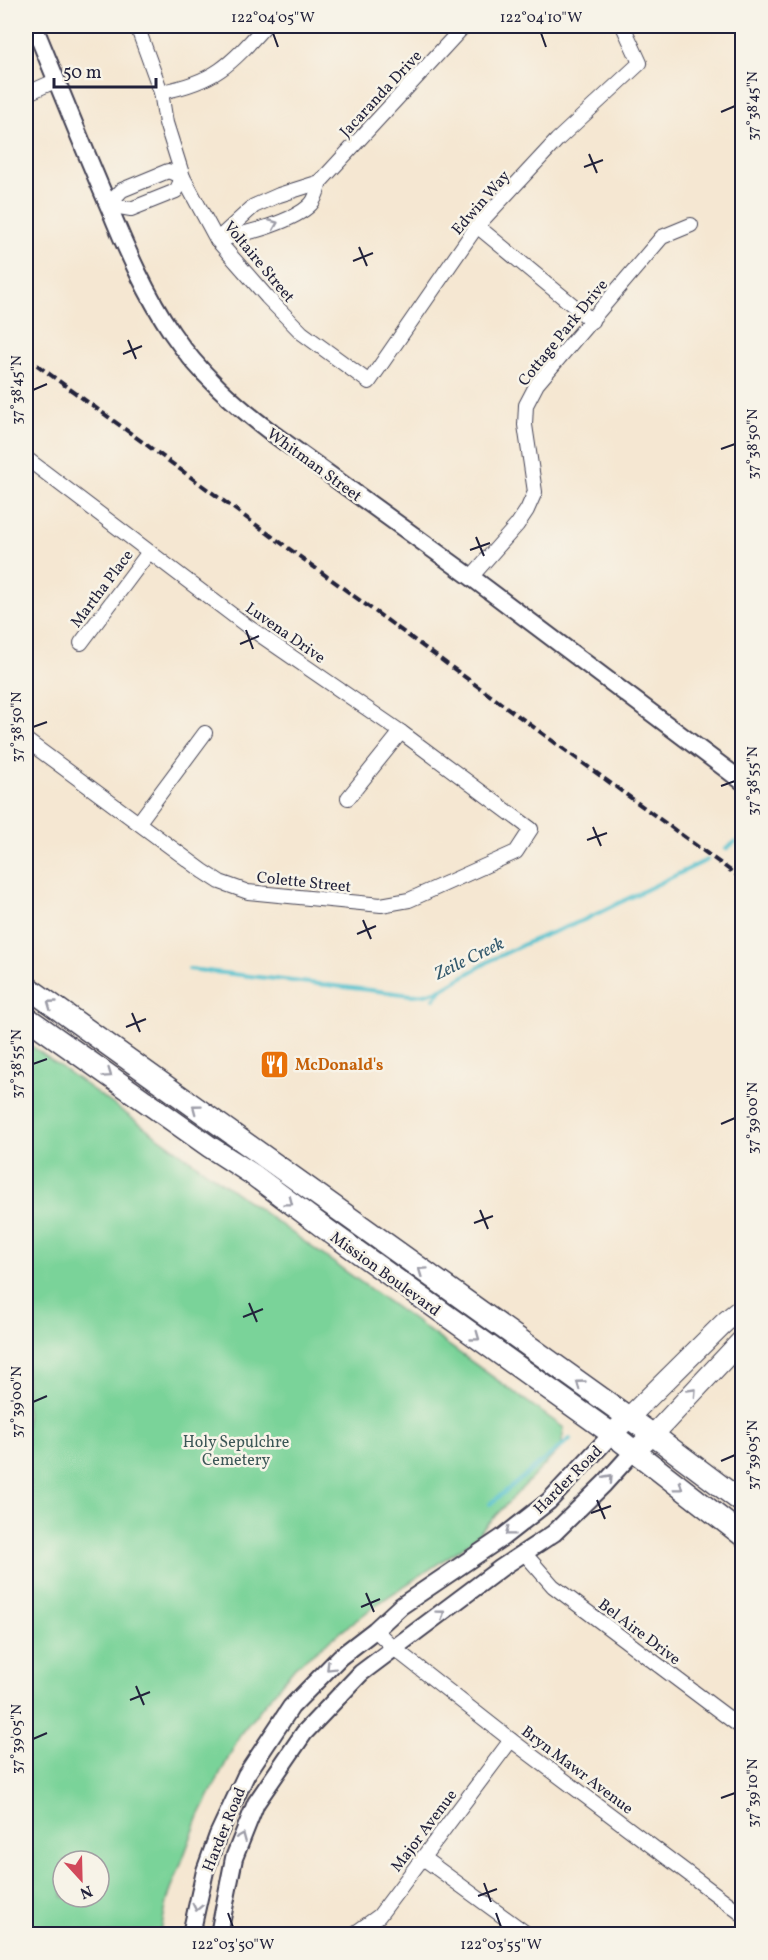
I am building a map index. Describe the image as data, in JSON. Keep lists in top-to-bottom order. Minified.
{"streets":{"main road":["Mission Boulevard","Harder Road"],"street":["Jacaranda Drive","Edwin Way","Voltaire Street","Cottage Park Drive","Whitman Street","Martha Place","Luvena Drive","Colette Street","Bel Aire Drive","Bryn Mawr Avenue","Major Avenue"]},"crossings":[["Jacaranda Drive","Voltaire Street"],["Edwin Way","Voltaire Street"],["Cottage Park Drive","Whitman Street"],["Martha Place","Luvena Drive"],["Luvena Drive","Colette Street"],["Mission Boulevard","Harder Road"],["Harder Road","Bel Aire Drive"],["Harder Road","Bryn Mawr Avenue"],["Bryn Mawr Avenue","Major Avenue"]],"water":["Zeile Creek"],"parks":["Holy Sepulchre Cemetery"],"places":{"restaurant":["McDonald's"]},"scale_bar":"50 m","north":"bottom","coordinates":["122°04'05\"W","122°04'10\"W","37°38'45\"N","37°38'50\"N","37°38'55\"N","37°39'00\"N","37°39'05\"N","37°39'10\"N","122°03'50\"W","122°03'55\"W"]}
